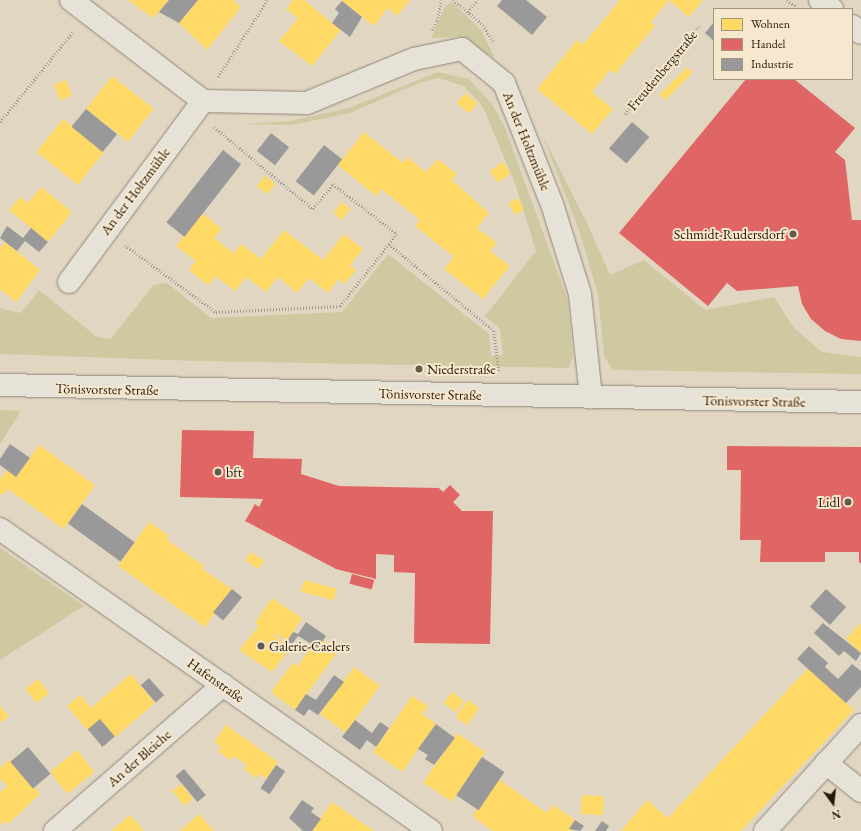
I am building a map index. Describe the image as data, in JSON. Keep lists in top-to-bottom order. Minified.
{"streets":{"street":["An der Holtzmühle","Tönisvorster Straße","Hafenstraße","An der Bleiche"],"path":["Freudenbergstraße"]},"crossings":[["An der Holtzmühle","Tönisvorster Straße"],["Hafenstraße","An der Bleiche"]],"places":["Schmidt-Rudersdorf","Niederstraße","bft","Lidl","Galerie-Caelers"],"legend":["Wohnen","Handel","Industrie"],"north":"bottom"}
